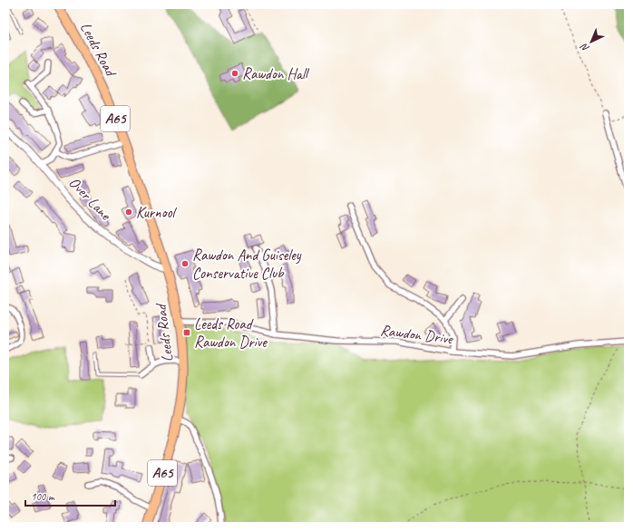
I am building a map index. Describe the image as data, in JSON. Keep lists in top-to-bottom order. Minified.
{"streets":{"main road":["Leeds Road","A65"],"street":["Over Lane","Rawdon Drive"]},"crossings":[["Leeds Road","Over Lane"],["Leeds Road","Rawdon Drive"]],"places":{"other":["Rawdon Hall","Kurnool","Rawdon And Guiseley Conservative Club"],"transit":["Leeds Road Rawdon Drive"]},"scale_bar":"100 m","north":"bottom left"}
